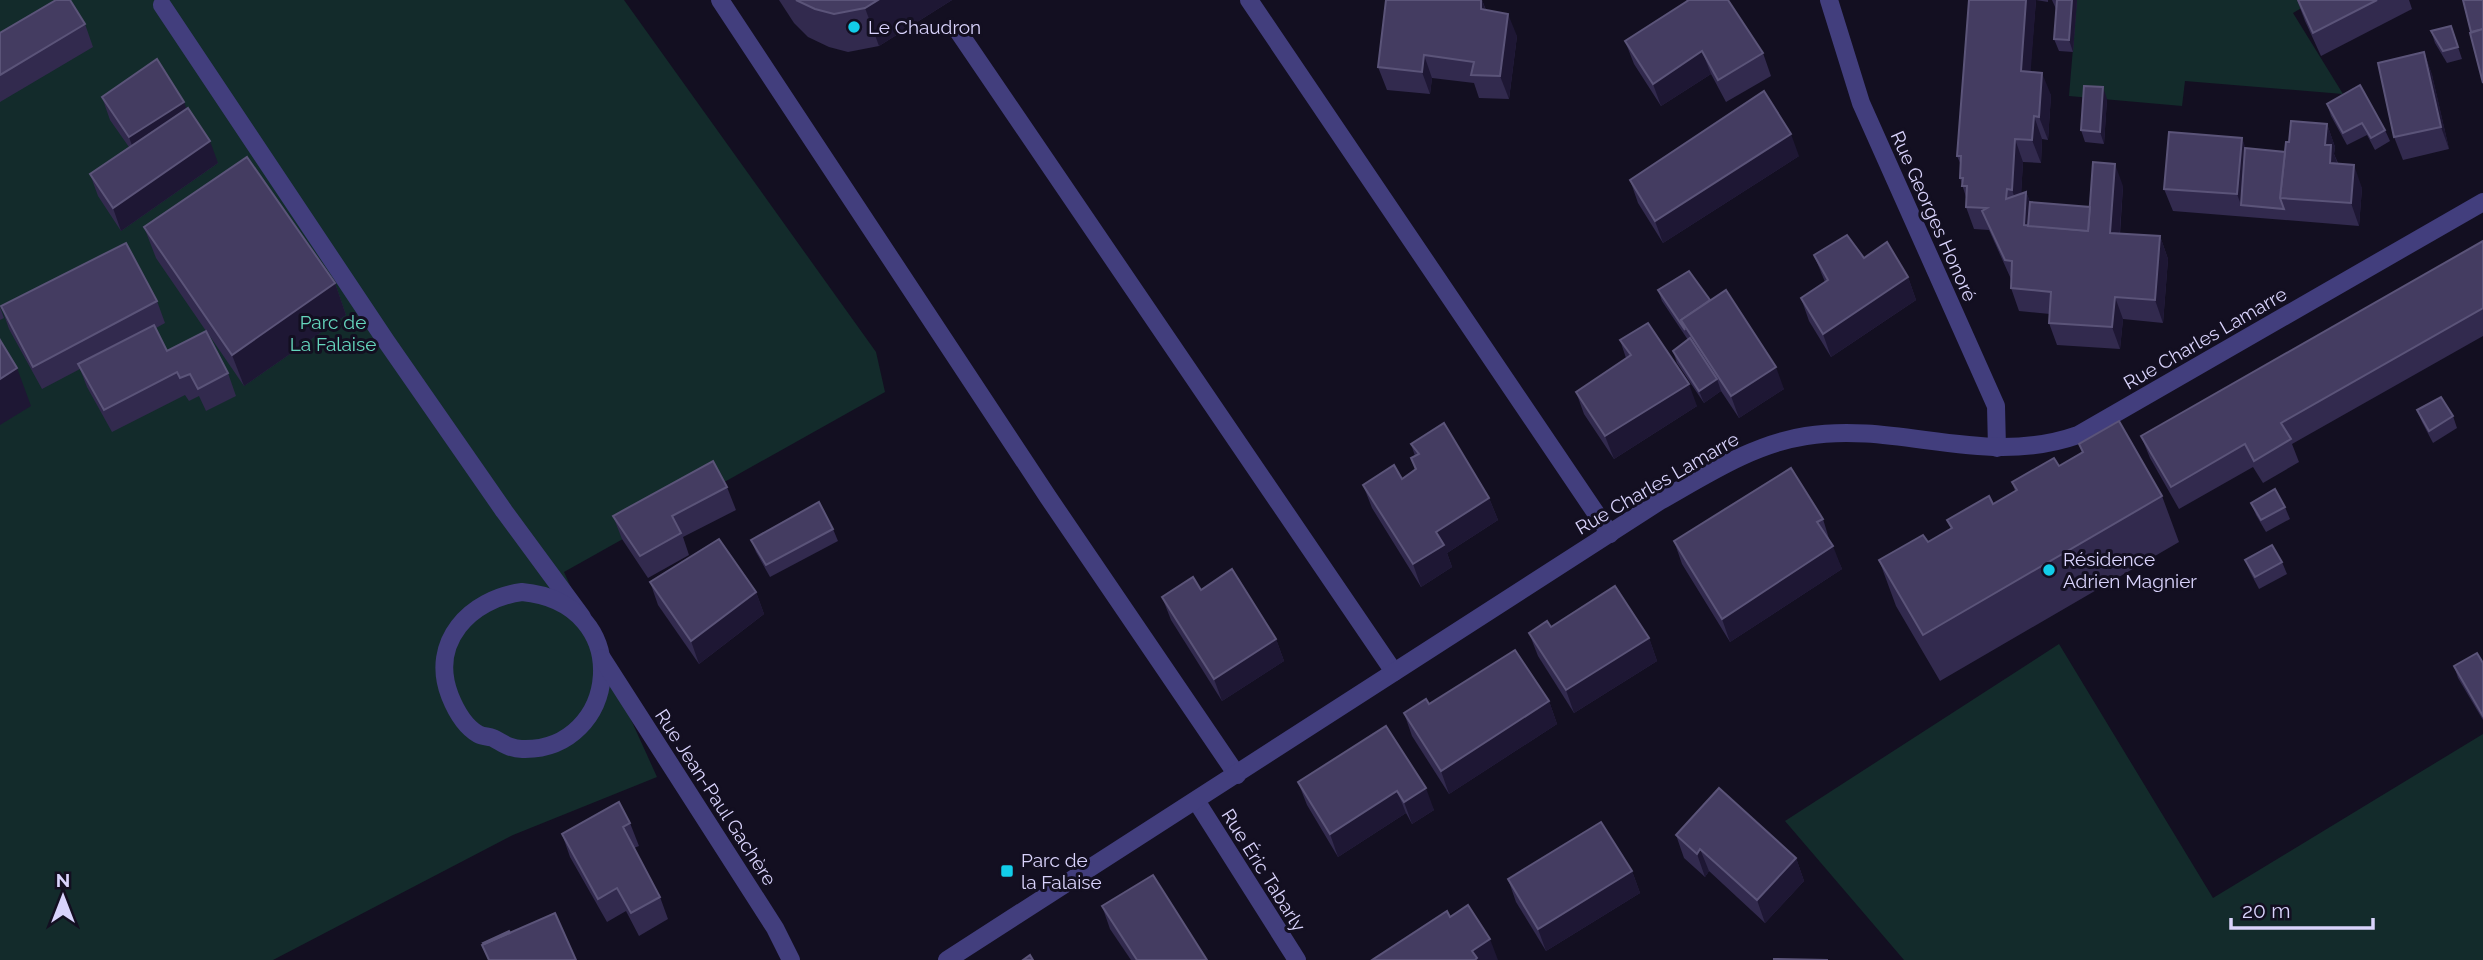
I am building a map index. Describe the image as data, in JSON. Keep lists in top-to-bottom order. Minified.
{"streets":{"street":["Rue Georges Honoré","Rue Charles Lamarre","Rue Jean-Paul Gachère","Rue Éric Tabarly"]},"crossings":[["Rue Georges Honoré","Rue Charles Lamarre"],["Rue Charles Lamarre","Rue Éric Tabarly"]],"parks":["Parc de La Falaise"],"places":{"other":["Le Chaudron","Résidence Adrien Magnier"],"transit":["Parc de la Falaise"]},"scale_bar":"20 m","north":"top"}
